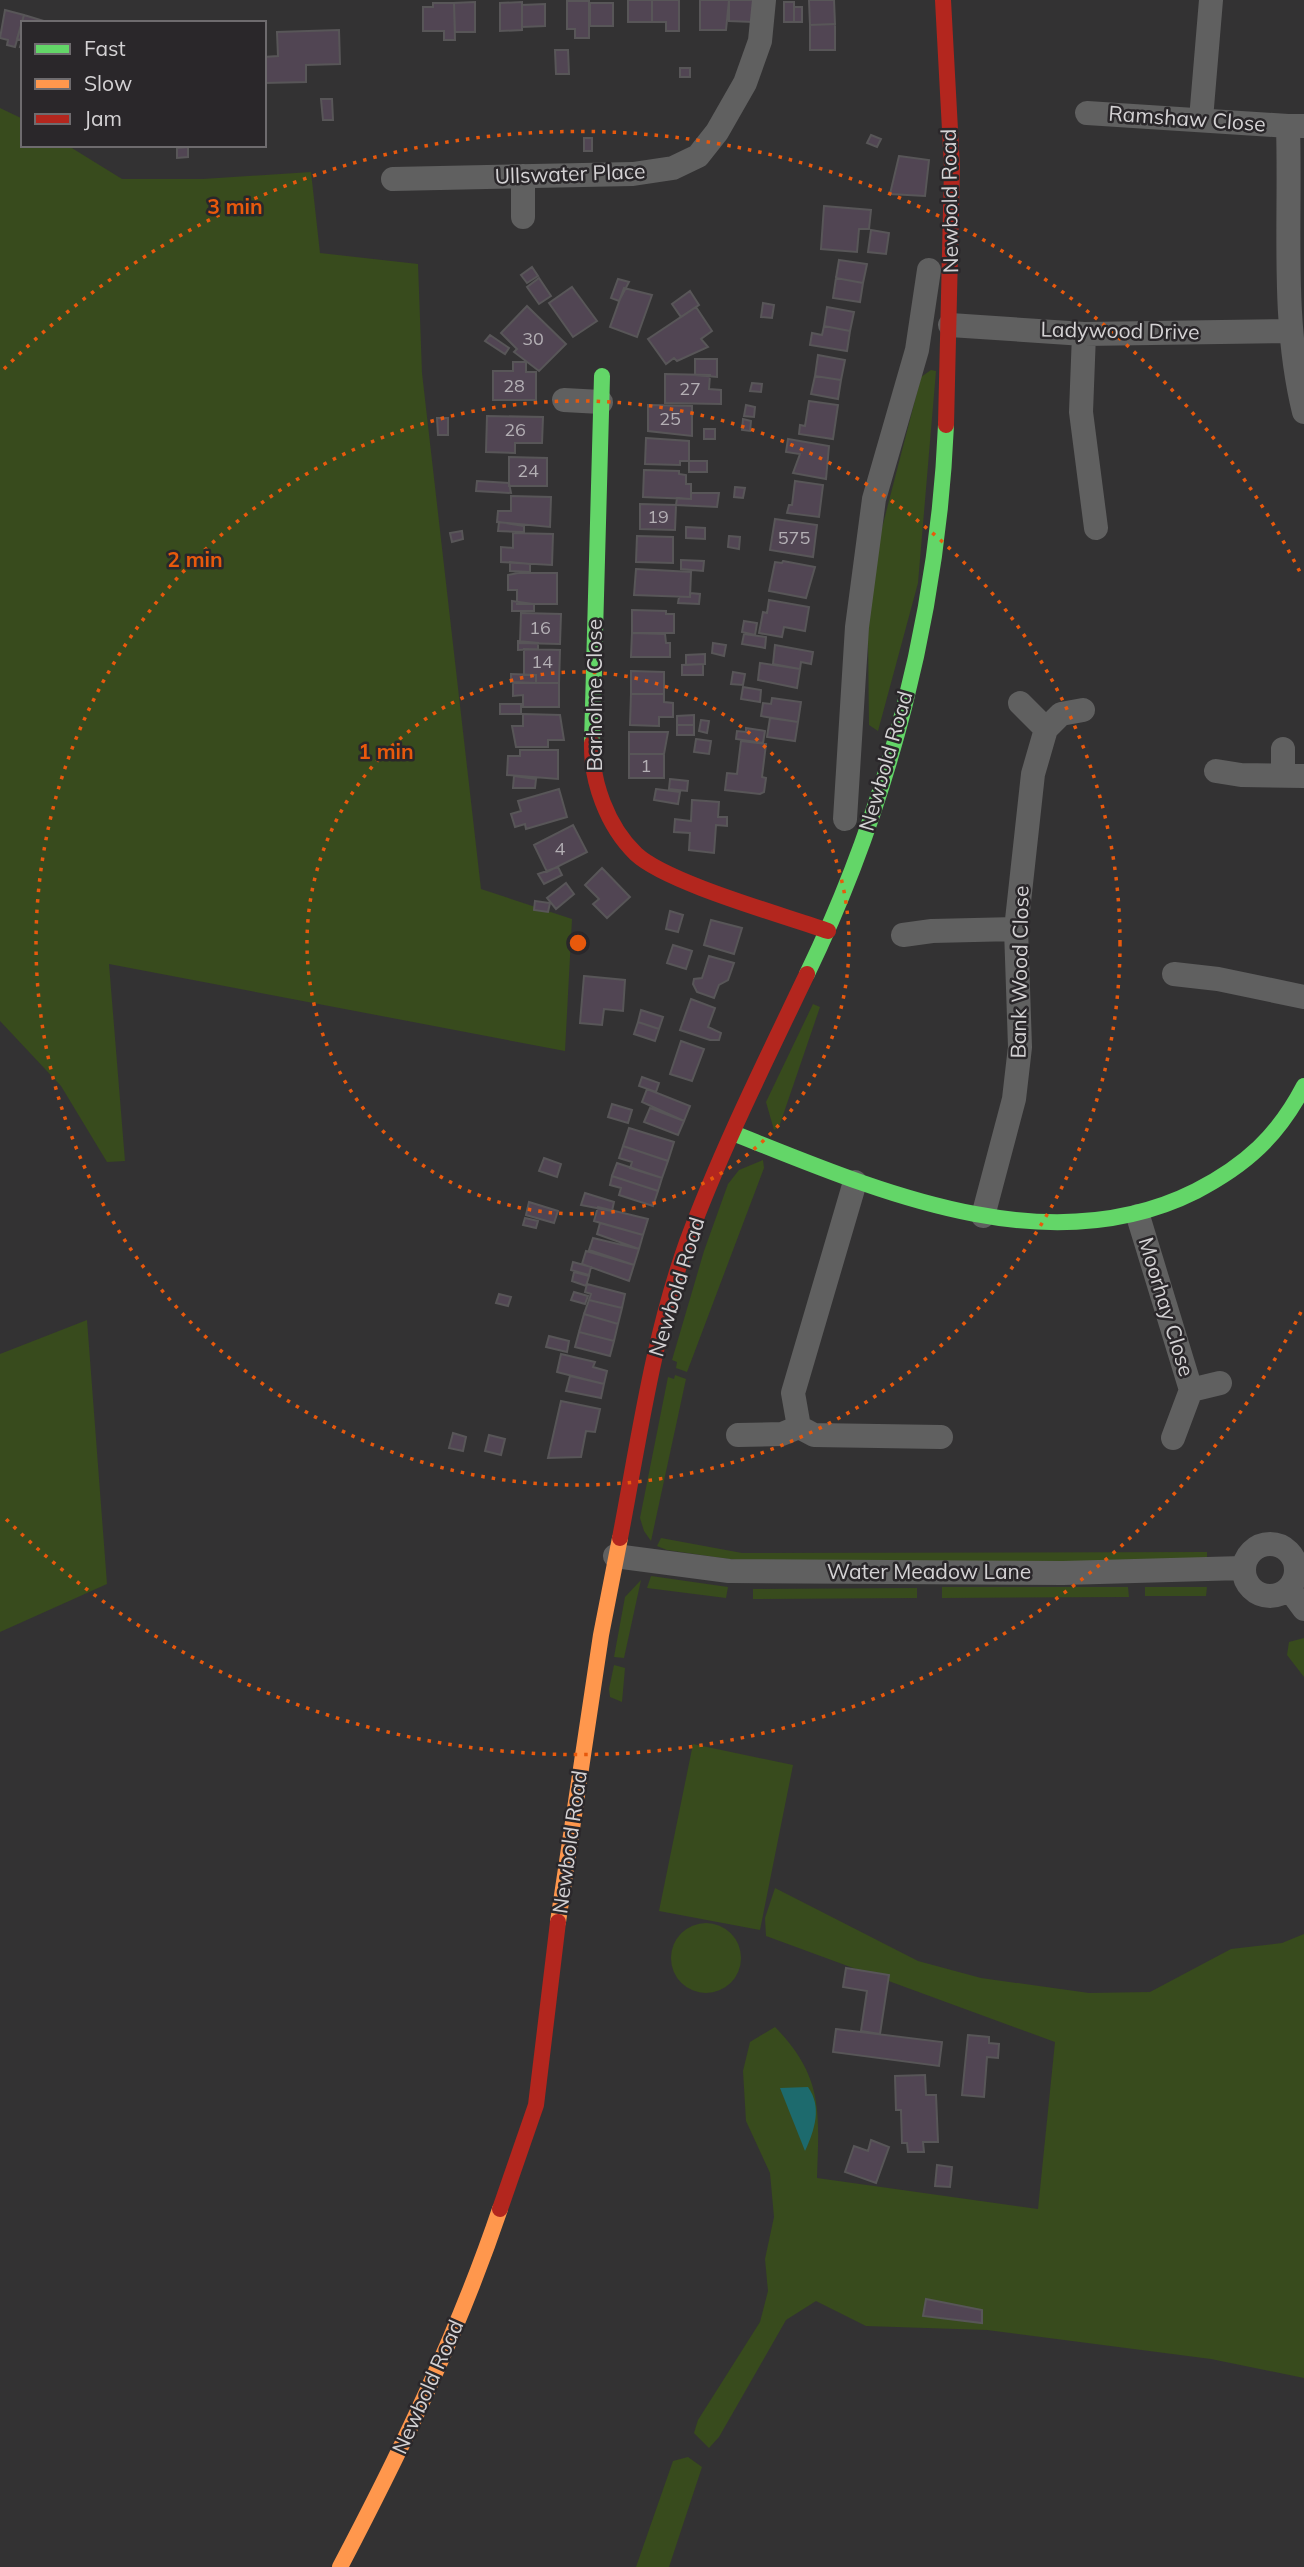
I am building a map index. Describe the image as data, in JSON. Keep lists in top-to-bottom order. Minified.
{"streets":{"main road":["Newbold Road","Barholme Close"],"street":["Ramshaw Close","Ullswater Place","Ladywood Drive","Bank Wood Close","Moorhay Close","Water Meadow Lane"]},"crossings":[["Newbold Road","Ladywood Drive"],["Newbold Road","Barholme Close"],["Newbold Road","Water Meadow Lane"]],"house_numbers":["30","28","27","25","26","24","19","575","16","14","1","4"],"legend":["Fast","Slow","Jam"],"rings":["3 min","2 min","1 min"]}
